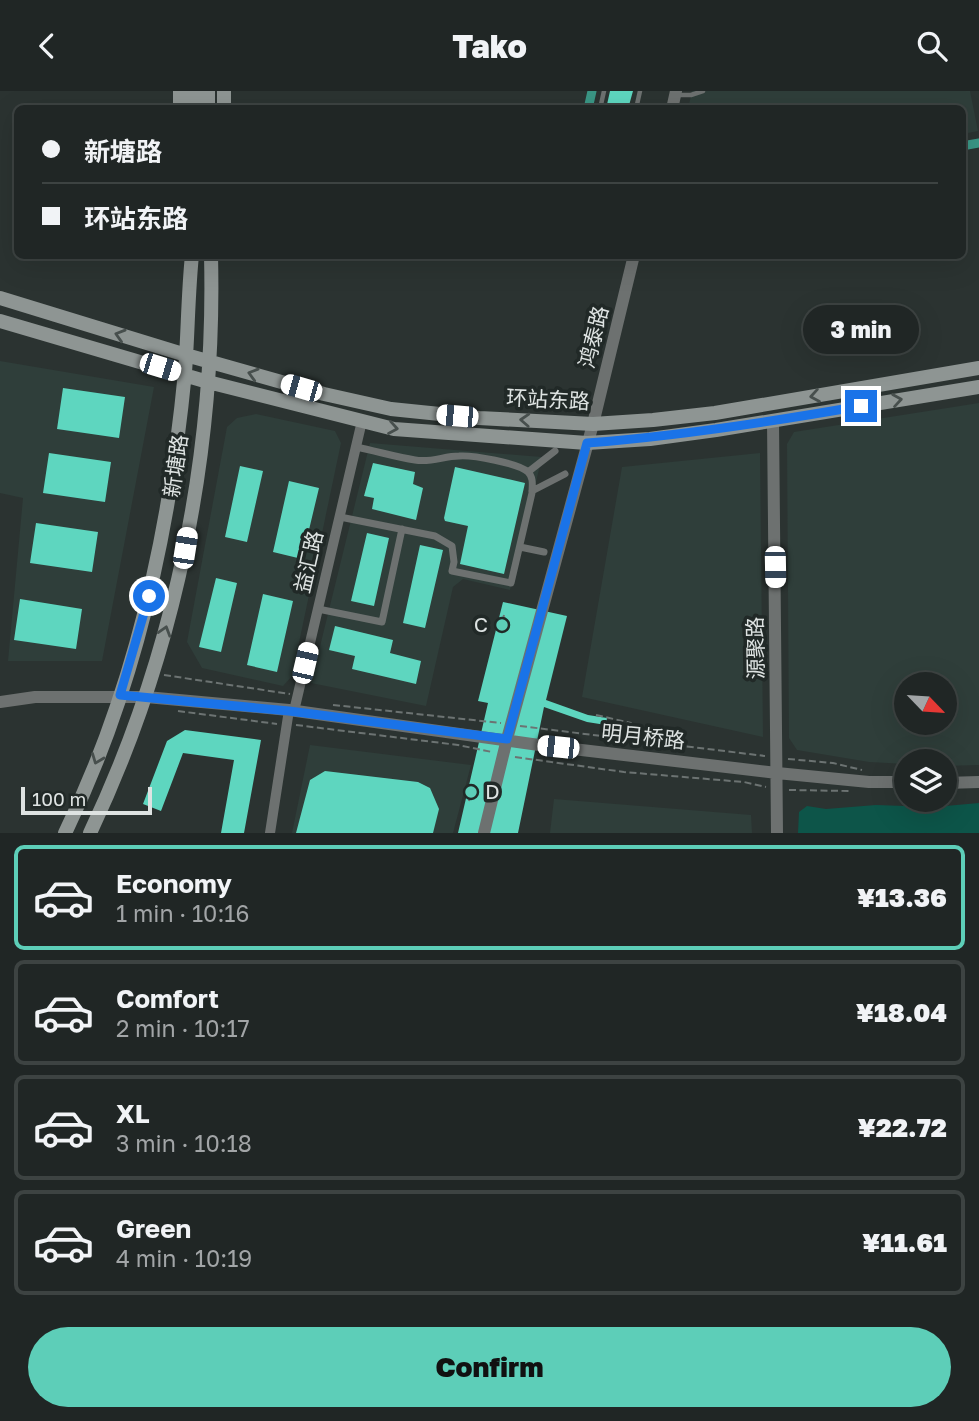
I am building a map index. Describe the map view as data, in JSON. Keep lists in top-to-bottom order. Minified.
{"streets":{"main road":["环站东路","新塘路"],"street":["鸿泰路","益汇路","源聚路","明月桥路"]},"crossings":[["鸿泰路","环站东路"],["鸿泰路","明月桥路"],["环站东路","新塘路"],["环站东路","益汇路"],["环站东路","源聚路"],["新塘路","明月桥路"],["益汇路","明月桥路"],["源聚路","明月桥路"]],"places":["C","D"],"scale_bar":"100 m","north":"bottom right","page":{"header":"Tako","banner":["新塘路","环站东路"],"bubble":"3 min","scale":"100 m","list":[{"name":"Economy","note":"1 min · 10:16","value":"¥13.36"},{"name":"Comfort","note":"2 min · 10:17","value":"¥18.04"},{"name":"XL","note":"3 min · 10:18","value":"¥22.72"},{"name":"Green","note":"4 min · 10:19","value":"¥11.61"}],"buttons":"Confirm"}}
